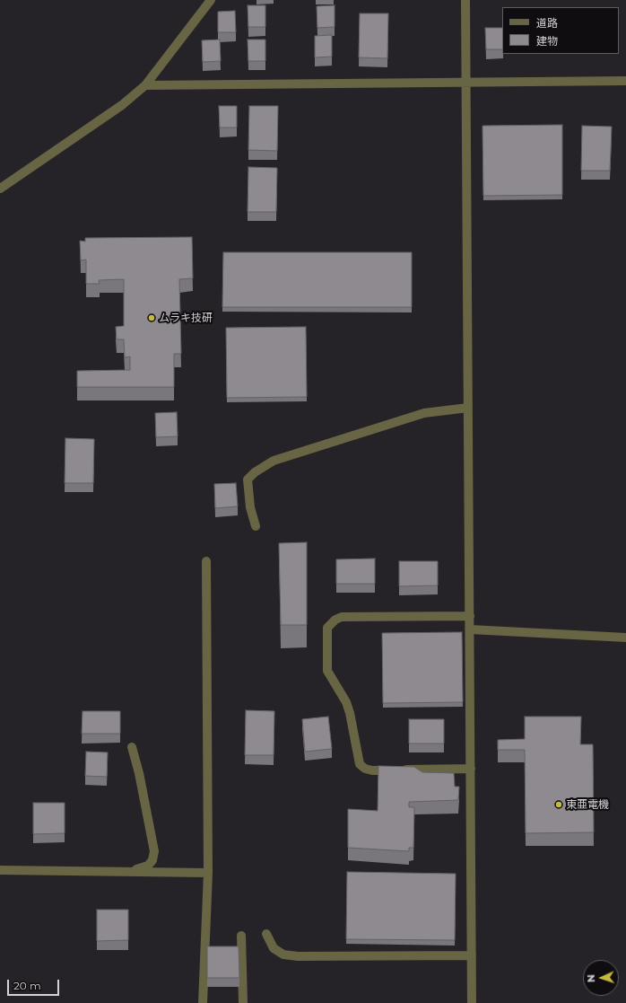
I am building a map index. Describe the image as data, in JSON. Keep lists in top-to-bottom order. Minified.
{"places":["ムラキ技研","東亜電機"],"legend":["道路","建物"],"scale_bar":"20 m","north":"left"}
